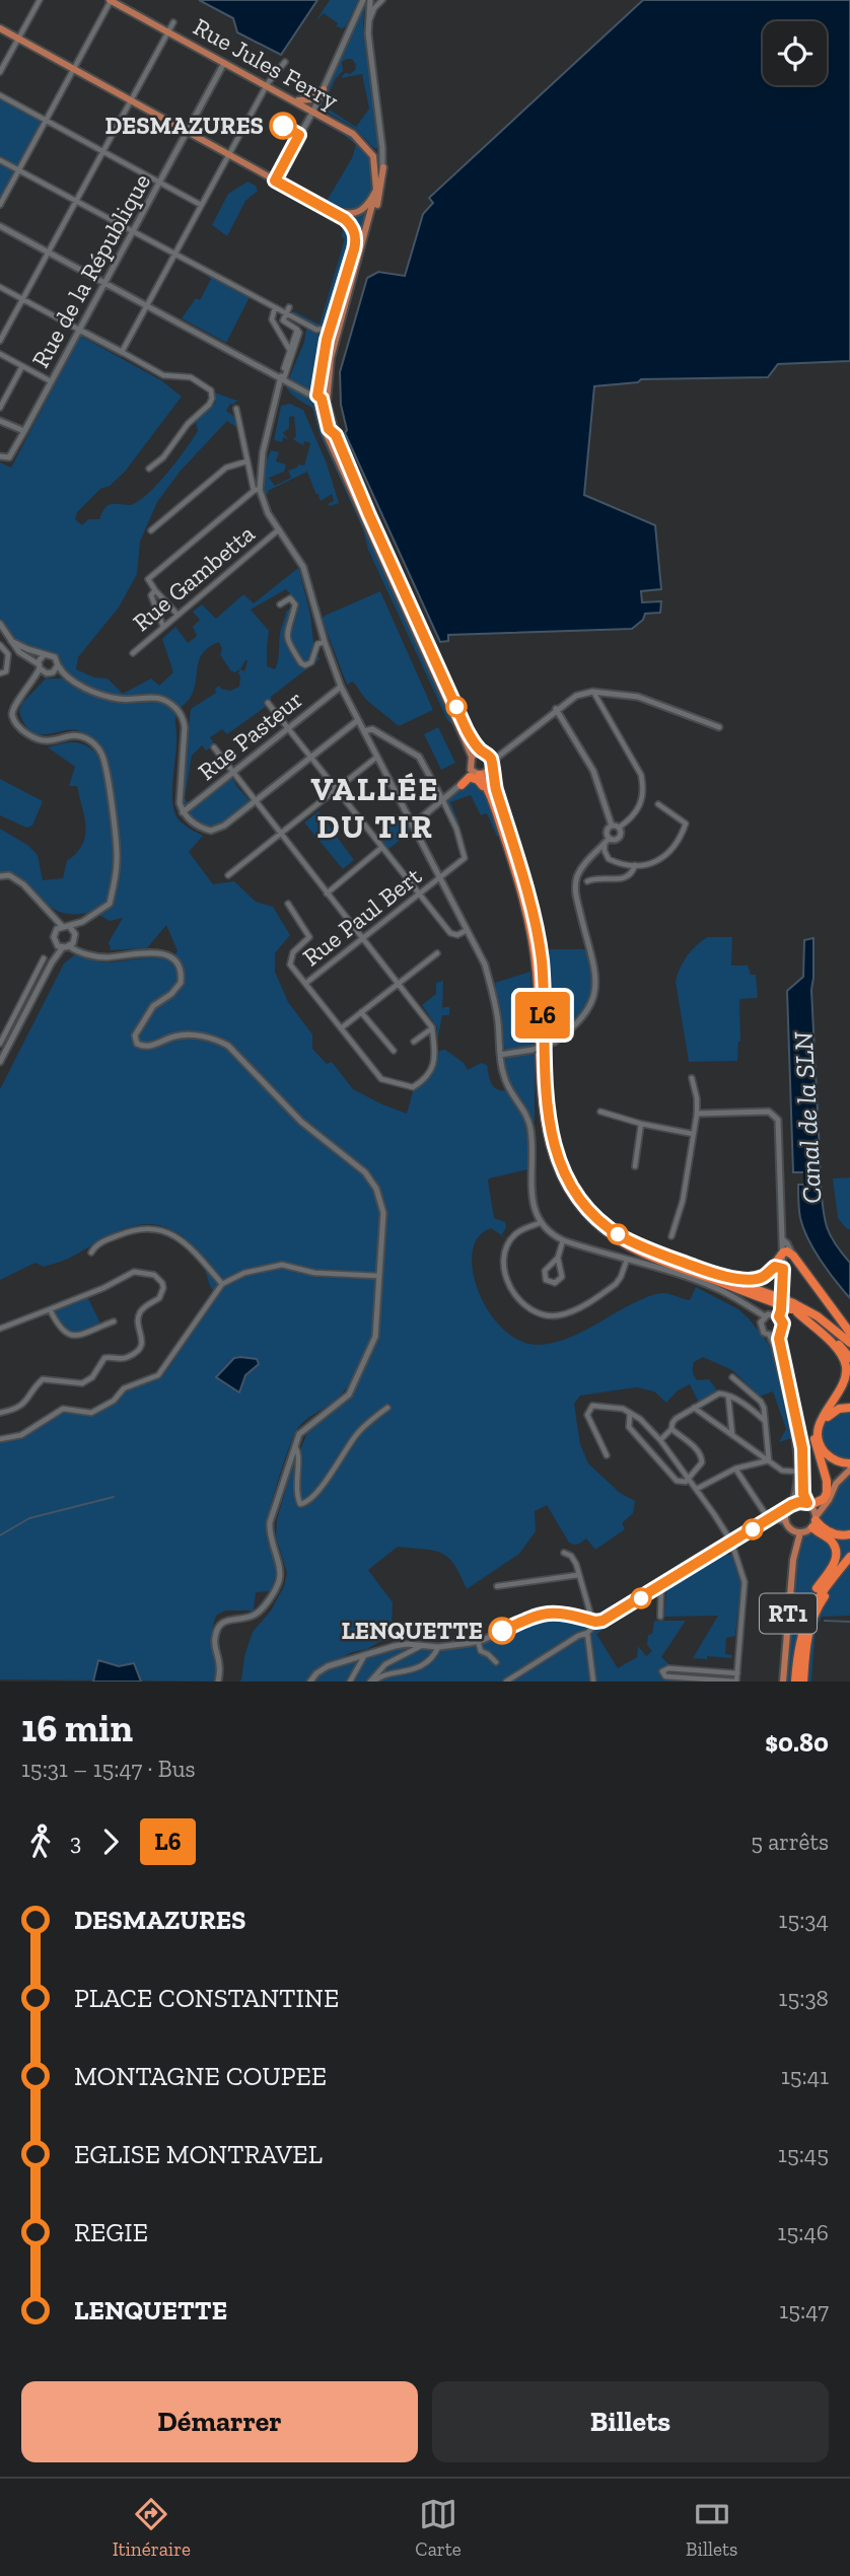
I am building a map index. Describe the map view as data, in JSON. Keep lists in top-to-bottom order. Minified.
{"streets":{"main road":["Rue Jules Ferry","RT1"],"street":["Rue de la République","Rue Gambetta","Rue Pasteur","Rue Paul Bert"]},"crossings":[["Rue Jules Ferry","Rue de la République"]],"districts":["VALLÉE DU TIR"],"water":["Canal de la SLN"],"places":["DESMAZURES","LENQUETTE"],"lines":["bus line L6"],"page":{"on_map":"L6","heading":["16 min","15:31 – 15:47 · Bus","$0.80"],"legs":["3","L6","5 arrêts"],"list":[{"name":"DESMAZURES","value":"15:34"},{"name":"PLACE CONSTANTINE","value":"15:38"},{"name":"MONTAGNE COUPEE","value":"15:41"},{"name":"EGLISE MONTRAVEL","value":"15:45"},{"name":"REGIE","value":"15:46"},{"name":"LENQUETTE","value":"15:47"}],"buttons":["Démarrer","Billets"],"tabs":["Itinéraire","Carte","Billets"]}}
